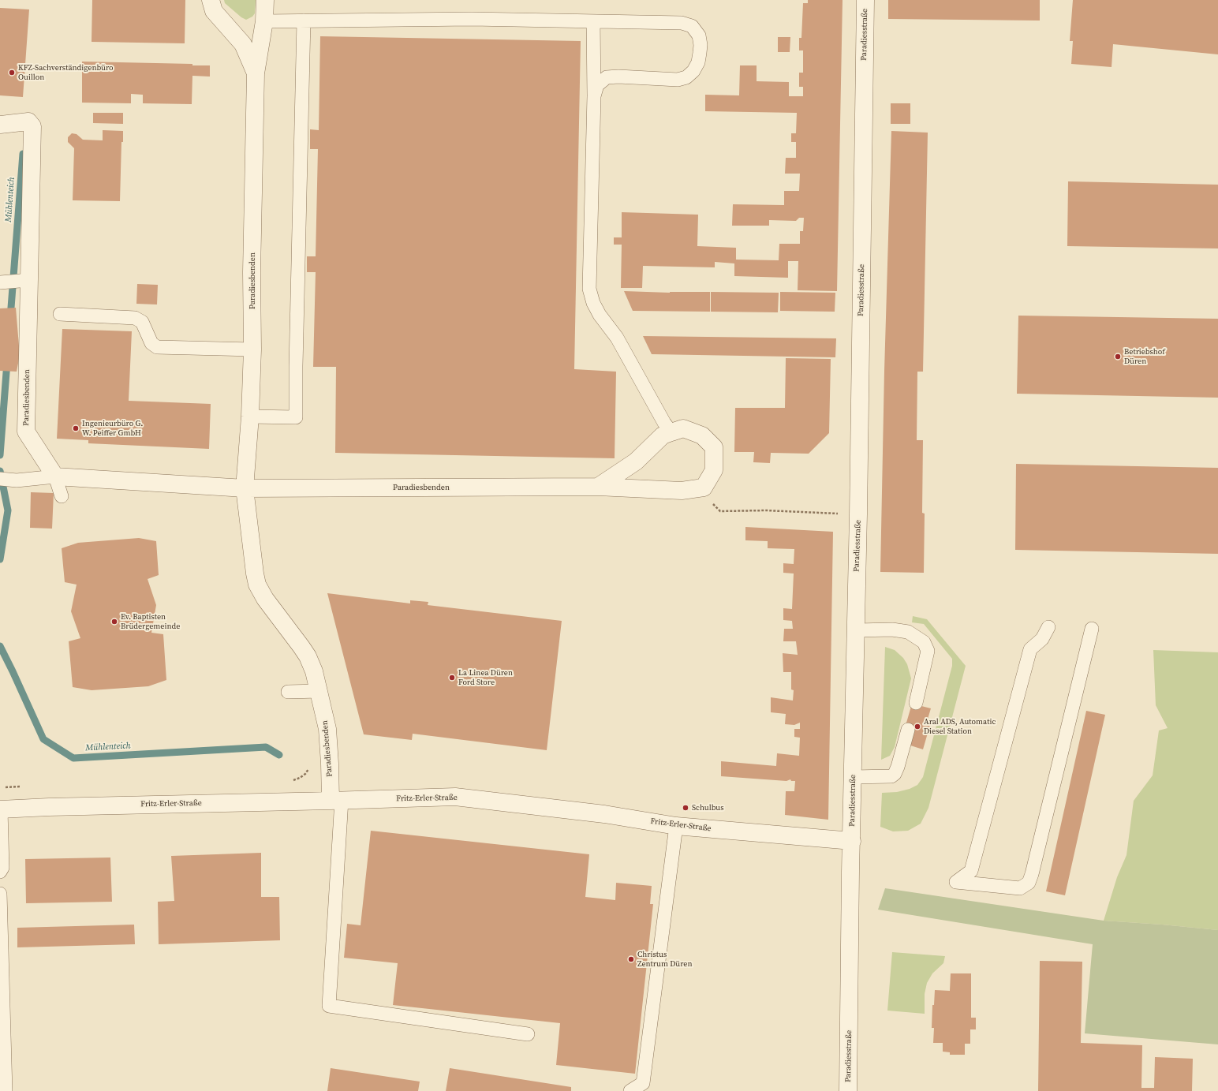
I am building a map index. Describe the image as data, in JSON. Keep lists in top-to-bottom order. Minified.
{"streets":{"street":["Paradiesstraße","Paradiesbenden","Fritz-Erler-Straße"]},"crossings":[["Paradiesstraße","Fritz-Erler-Straße"],["Paradiesbenden","Fritz-Erler-Straße"]],"water":["Mühlenteich"],"places":["KFZ-Sachverständigenbüro Ouillon","Betriebshof Düren","Ingenieurbüro G. W. Peiffer GmbH","Ev. Baptisten Brüdergemeinde","La Linea Düren Ford Store","Aral ADS, Automatic Diesel Station","Schulbus","Christus Zentrum Düren"]}
